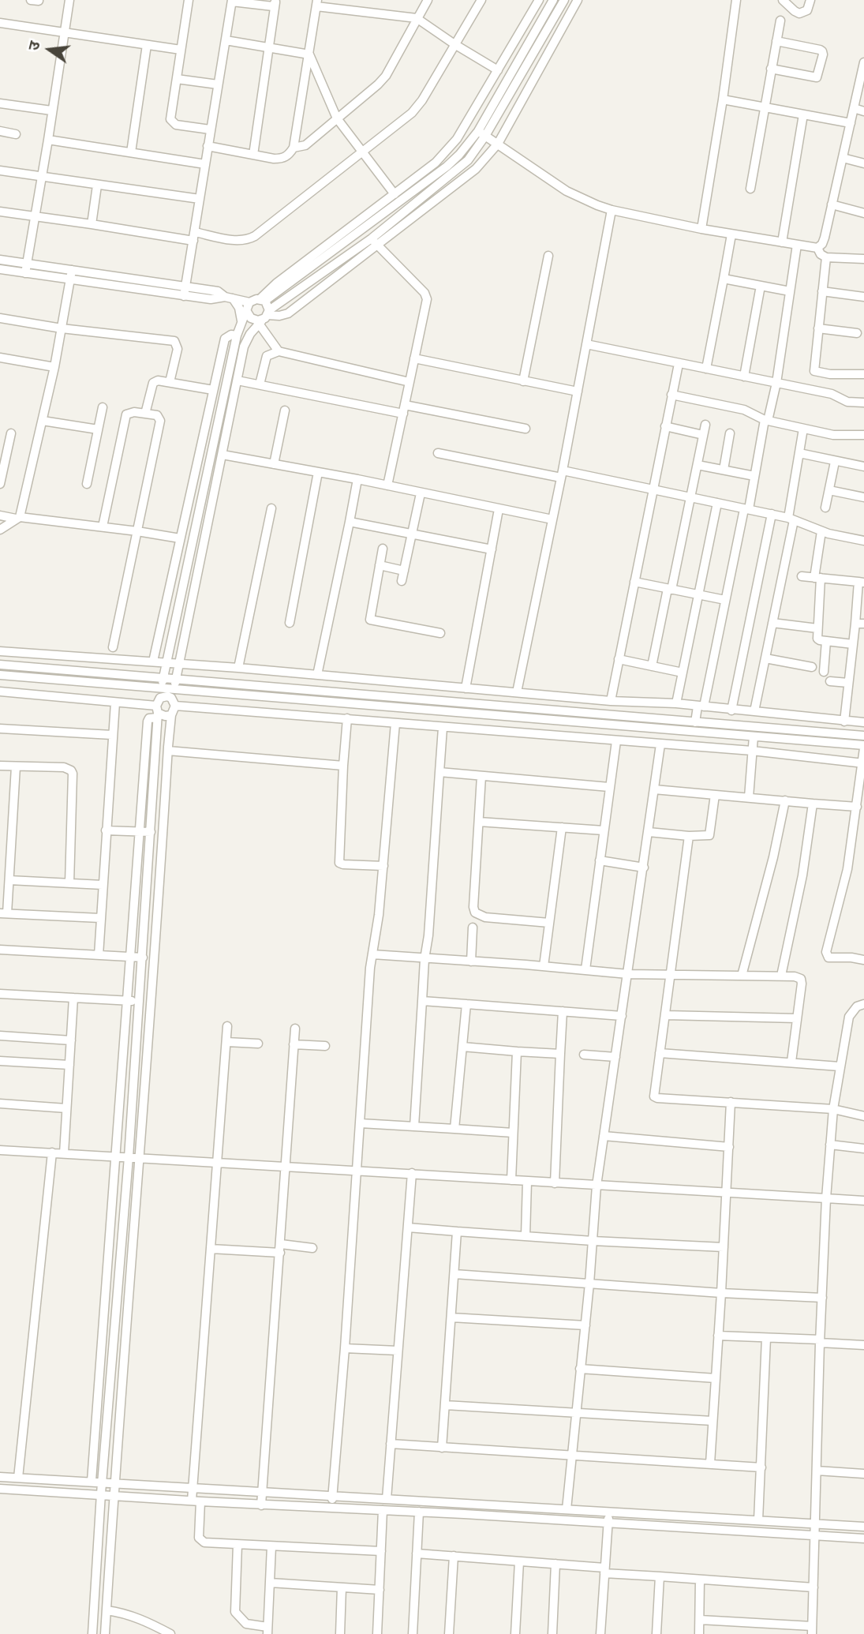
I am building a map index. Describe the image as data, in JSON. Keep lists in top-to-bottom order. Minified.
{"north":"left"}
